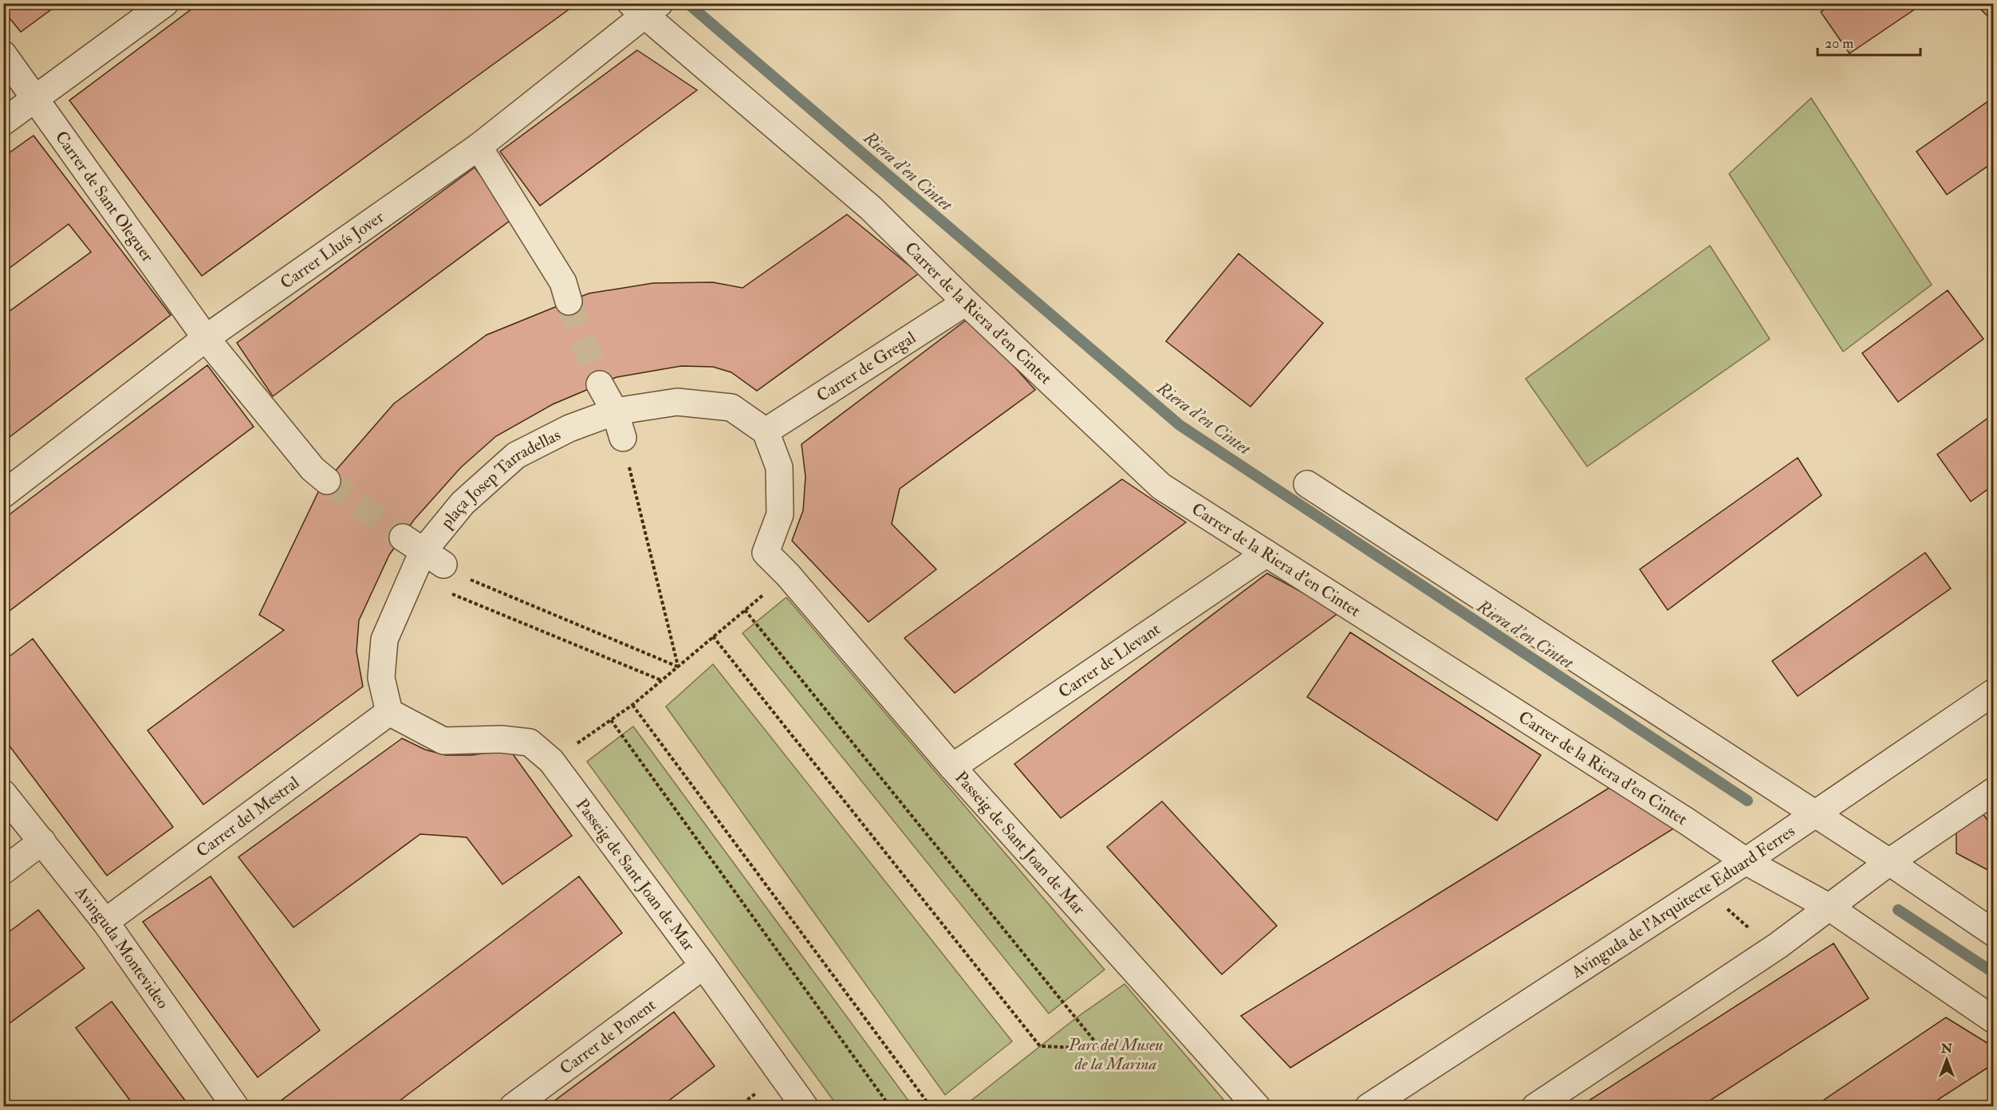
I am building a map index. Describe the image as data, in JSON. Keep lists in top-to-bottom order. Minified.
{"streets":{"street":["Carrer de Sant Oleguer","Carrer Lluís Jover","Carrer de la Riera d'en Cintet","Carrer de Gregal","plaça Josep Tarradellas","Carrer de Llevant","Carrer del Mestral","Passeig de Sant Joan de Mar","Avinguda de l'Arquitecte Eduard Ferres","Avinguda Montevideo","Carrer de Ponent"]},"crossings":[["Carrer de Sant Oleguer","Carrer Lluís Jover"],["Carrer Lluís Jover","Carrer de la Riera d'en Cintet"],["Carrer de la Riera d'en Cintet","Carrer de Gregal"],["Carrer de la Riera d'en Cintet","Carrer de Llevant"],["Carrer de la Riera d'en Cintet","Avinguda de l'Arquitecte Eduard Ferres"],["Carrer de Gregal","plaça Josep Tarradellas"],["plaça Josep Tarradellas","Carrer del Mestral"],["Carrer de Llevant","Passeig de Sant Joan de Mar"],["Carrer del Mestral","Avinguda Montevideo"],["Passeig de Sant Joan de Mar","Carrer de Ponent"]],"water":["Riera d'en Cintet"],"parks":["Parc del Museu de la Marina"],"scale_bar":"20 m","north":"top"}
